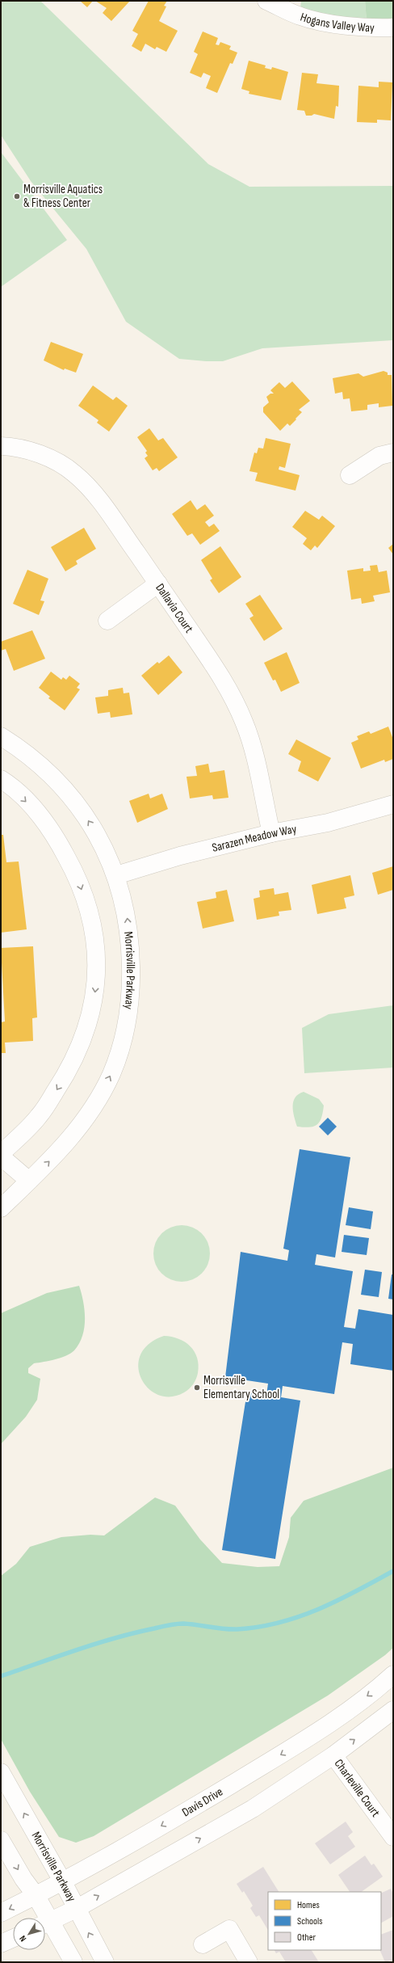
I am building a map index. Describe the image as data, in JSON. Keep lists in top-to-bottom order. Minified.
{"streets":{"main road":["Hogans Valley Way","Dallavia Court","Sarazen Meadow Way","Morrisville Parkway","Charleville Court","Davis Drive"]},"crossings":[["Dallavia Court","Sarazen Meadow Way"],["Sarazen Meadow Way","Morrisville Parkway"],["Morrisville Parkway","Davis Drive"]],"one_way":["Morrisville Parkway"],"places":["Morrisville Aquatics & Fitness Center","Morrisville Elementary School"],"legend":["Homes","Schools","Other"],"north":"bottom left"}
